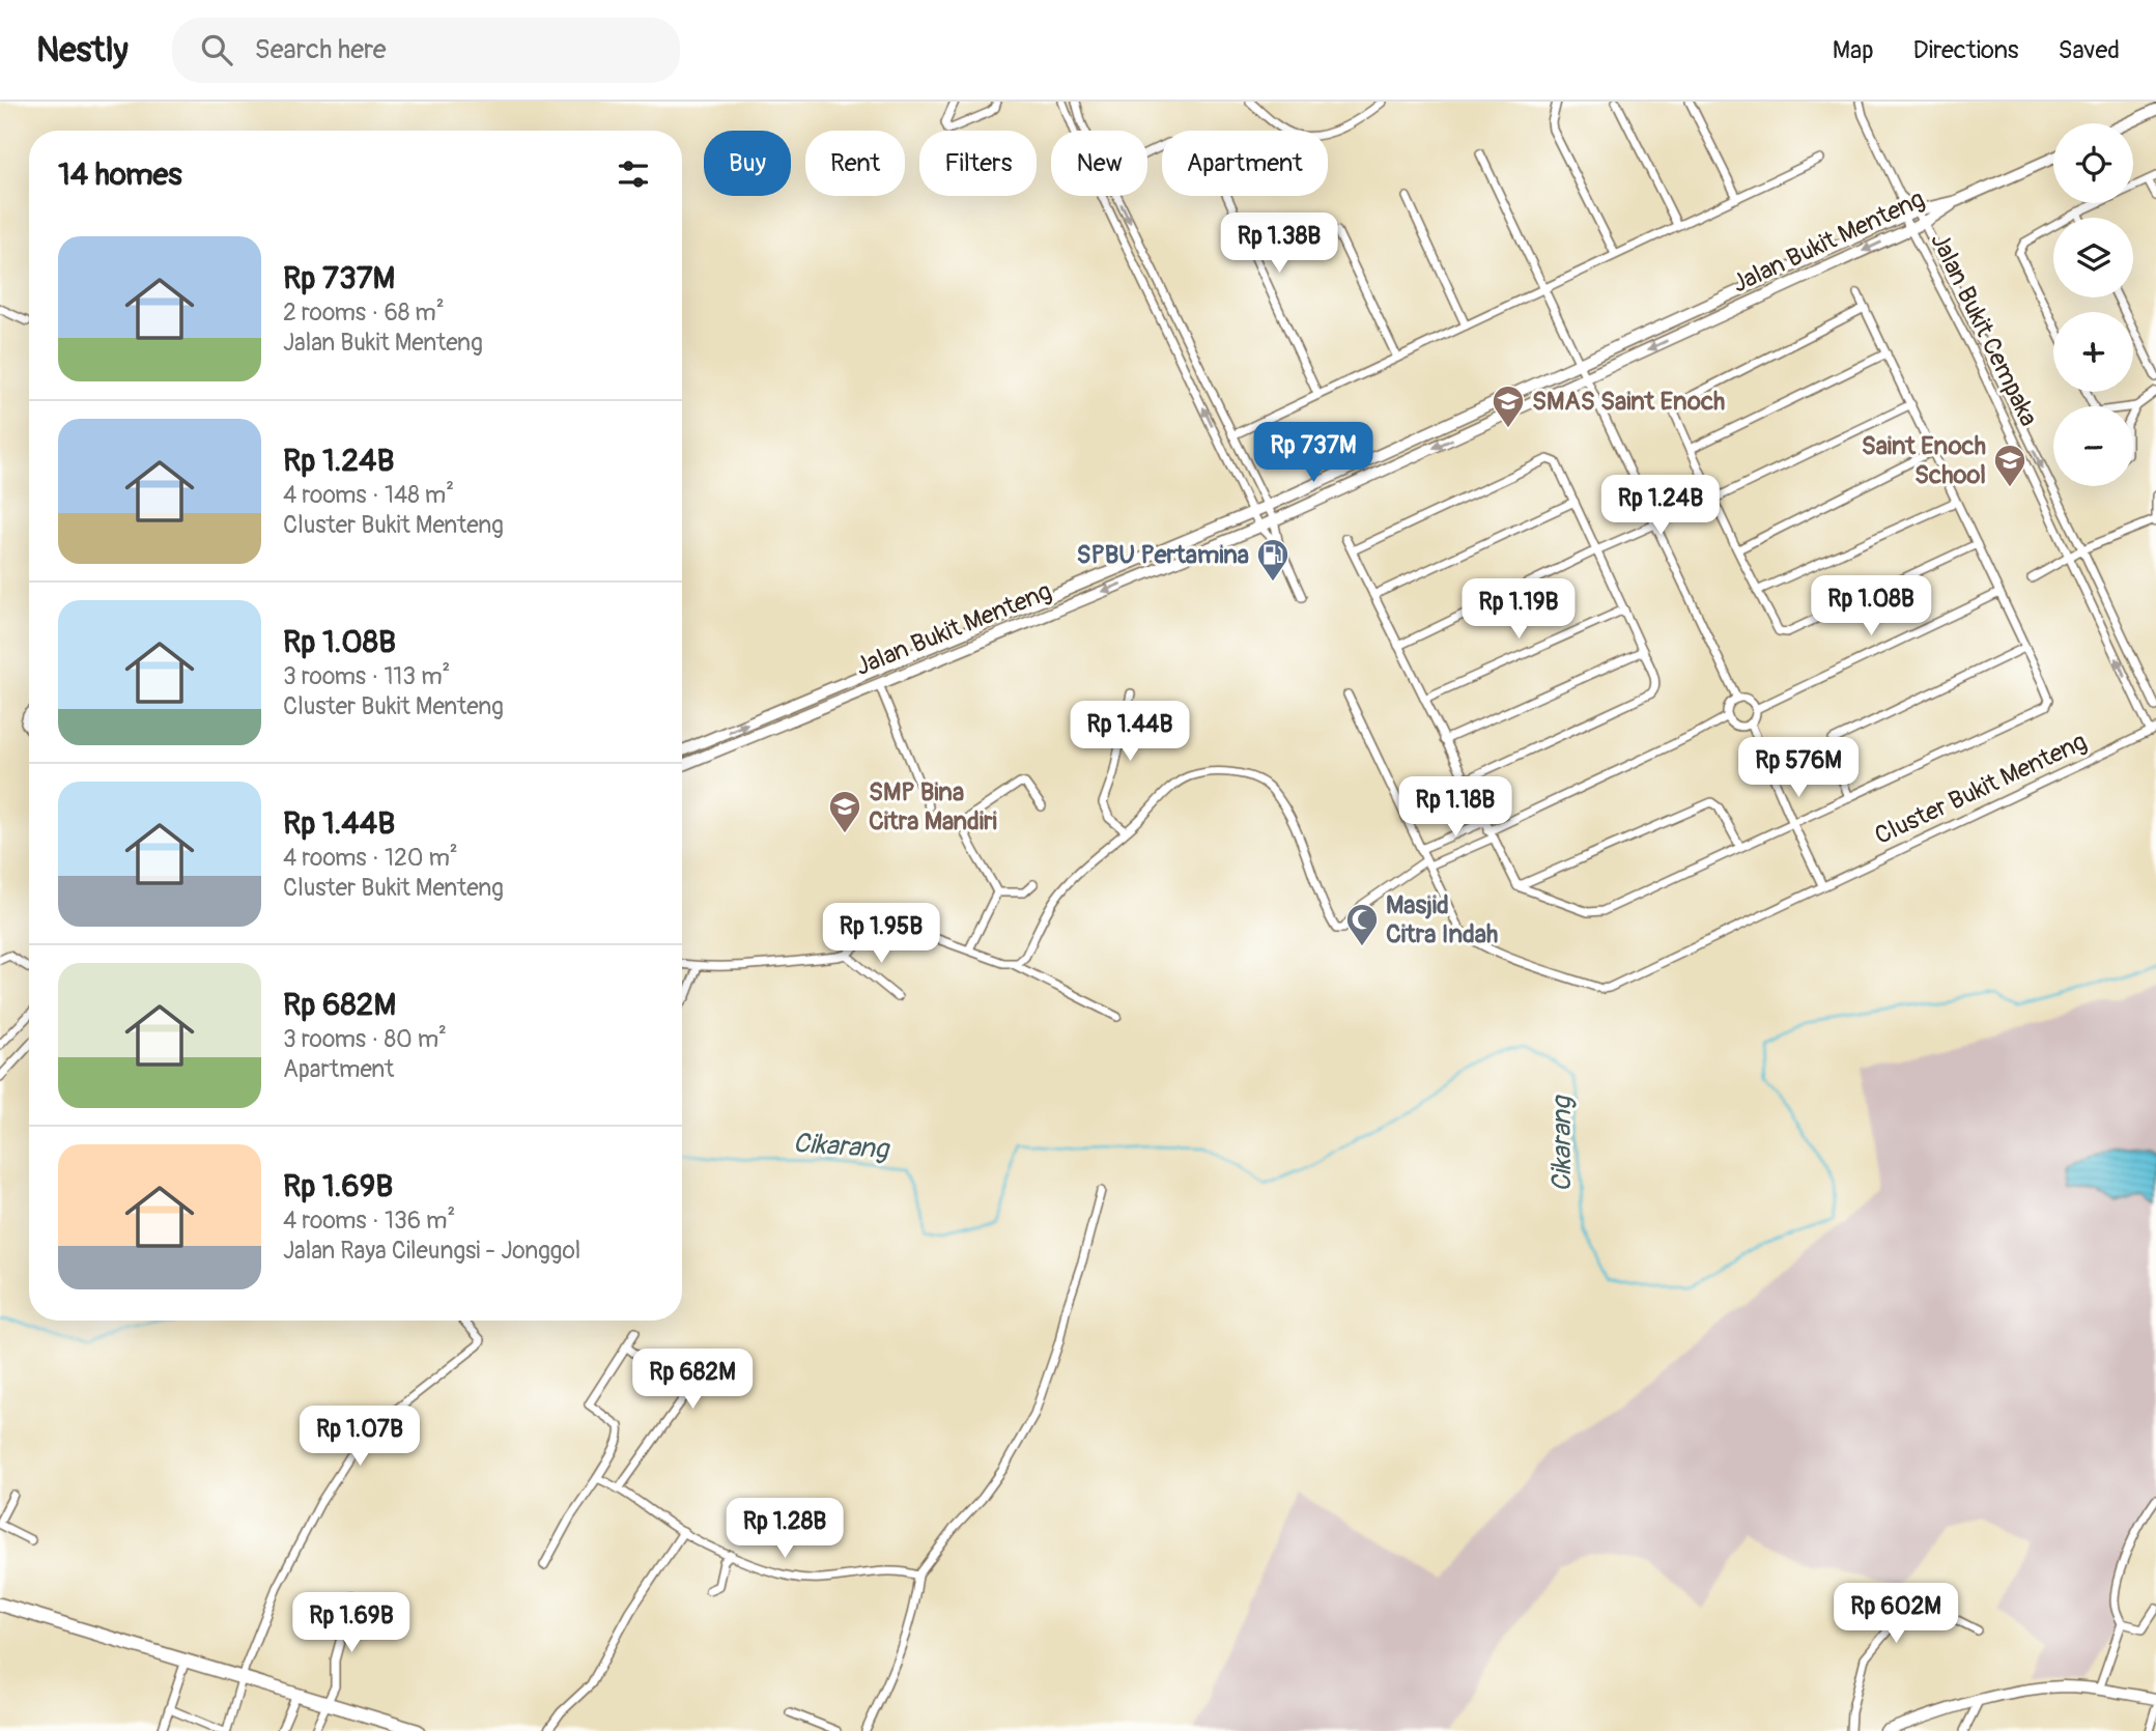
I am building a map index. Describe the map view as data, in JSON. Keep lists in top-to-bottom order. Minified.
{"streets":{"street":["Jalan Bukit Menteng","Jalan Bukit Cempaka","Cluster Bukit Menteng"]},"crossings":[["Jalan Bukit Menteng","Jalan Bukit Cempaka"],["Jalan Bukit Cempaka","Cluster Bukit Menteng"]],"water":["Cikarang"],"places":{"school or university":["SMAS Saint Enoch","Saint Enoch School","SMP Bina Citra Mandiri"],"fuel station":["SPBU Pertamina"],"mosque":["Masjid Citra Indah"]},"page":{"header":"Nestly","search":"Search here","nav":["Map","Directions","Saved"],"map_buttons":["+","−"],"chip":["Buy","Rent","Filters","New","Apartment"],"heading":"14 homes","price":["Rp 1.38B","Rp 737M","Rp 1.24B","Rp 1.08B","Rp 1.19B","Rp 1.44B","Rp 576M","Rp 1.18B","Rp 1.95B","Rp 682M","Rp 1.07B","Rp 1.28B","Rp 602M","Rp 1.69B"],"list":[{"name":"Rp 737M","note":"2 rooms · 68 m² · Jalan Bukit Menteng"},{"name":"Rp 1.24B","note":"4 rooms · 148 m² · Cluster Bukit Menteng"},{"name":"Rp 1.08B","note":"3 rooms · 113 m² · Cluster Bukit Menteng"},{"name":"Rp 1.44B","note":"4 rooms · 120 m² · Cluster Bukit Menteng"},{"name":"Rp 682M","note":"3 rooms · 80 m² · Apartment"},{"name":"Rp 1.69B","note":"4 rooms · 136 m² · Jalan Raya Cileungsi - Jonggol"}]}}
